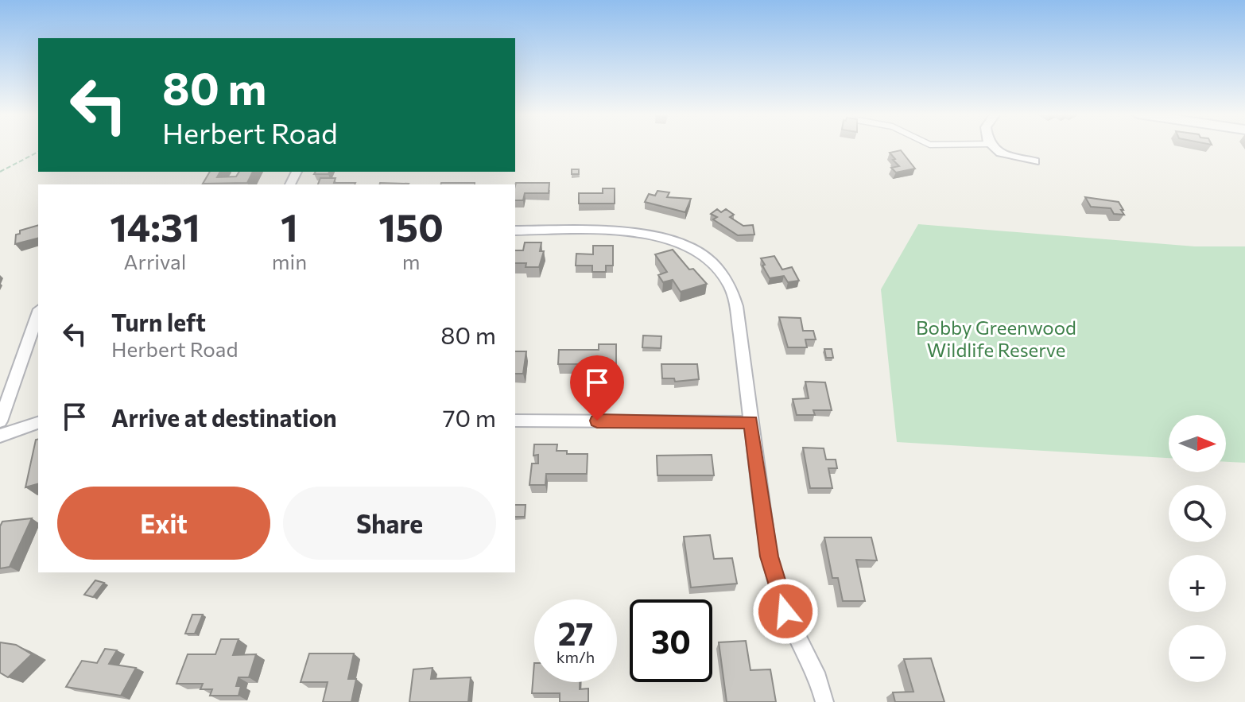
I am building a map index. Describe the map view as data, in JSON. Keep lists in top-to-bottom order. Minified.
{"parks":["Bobby Greenwood Wildlife Reserve"],"north":"right","page":{"turn":["80 m","Herbert Road"],"eta":["14:31","Arrival","1","min","150","m"],"list":[{"name":"Turn left","note":"Herbert Road","value":"80 m"},{"name":"Arrive at destination","value":"70 m"}],"map_buttons":["+","−"],"buttons":["Exit","Share"],"speed":"27 km/h","limit":"30"}}
